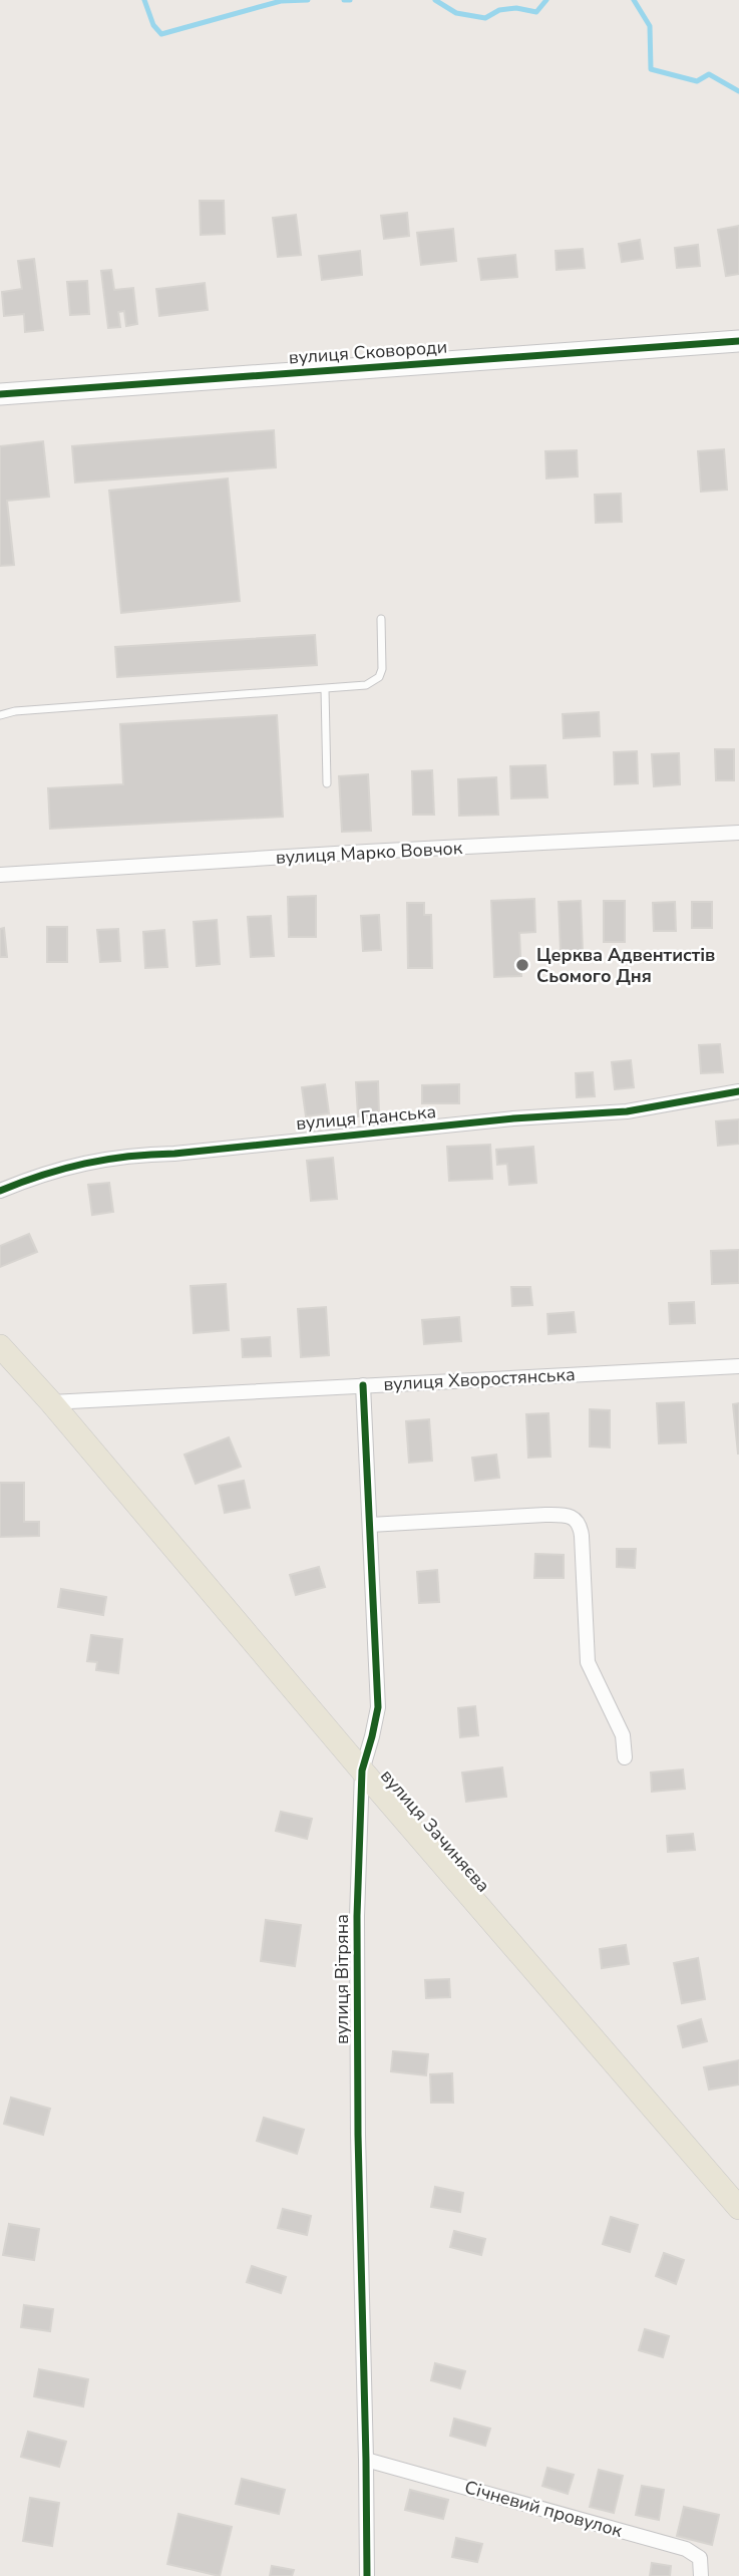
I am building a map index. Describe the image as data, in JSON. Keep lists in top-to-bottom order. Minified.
{"streets":{"main road":["вулиця Зачиняєва"],"street":["вулиця Сковороди","вулиця Марко Вовчок","вулиця Гданська","вулиця Хворостянська","вулиця Вітряна","Січневий провулок"]},"crossings":[["вулиця Хворостянська","вулиця Зачиняєва"],["вулиця Хворостянська","вулиця Вітряна"],["вулиця Зачиняєва","вулиця Вітряна"],["вулиця Вітряна","Січневий провулок"]],"places":["Церква Адвентистів Сьомого Дня"]}
